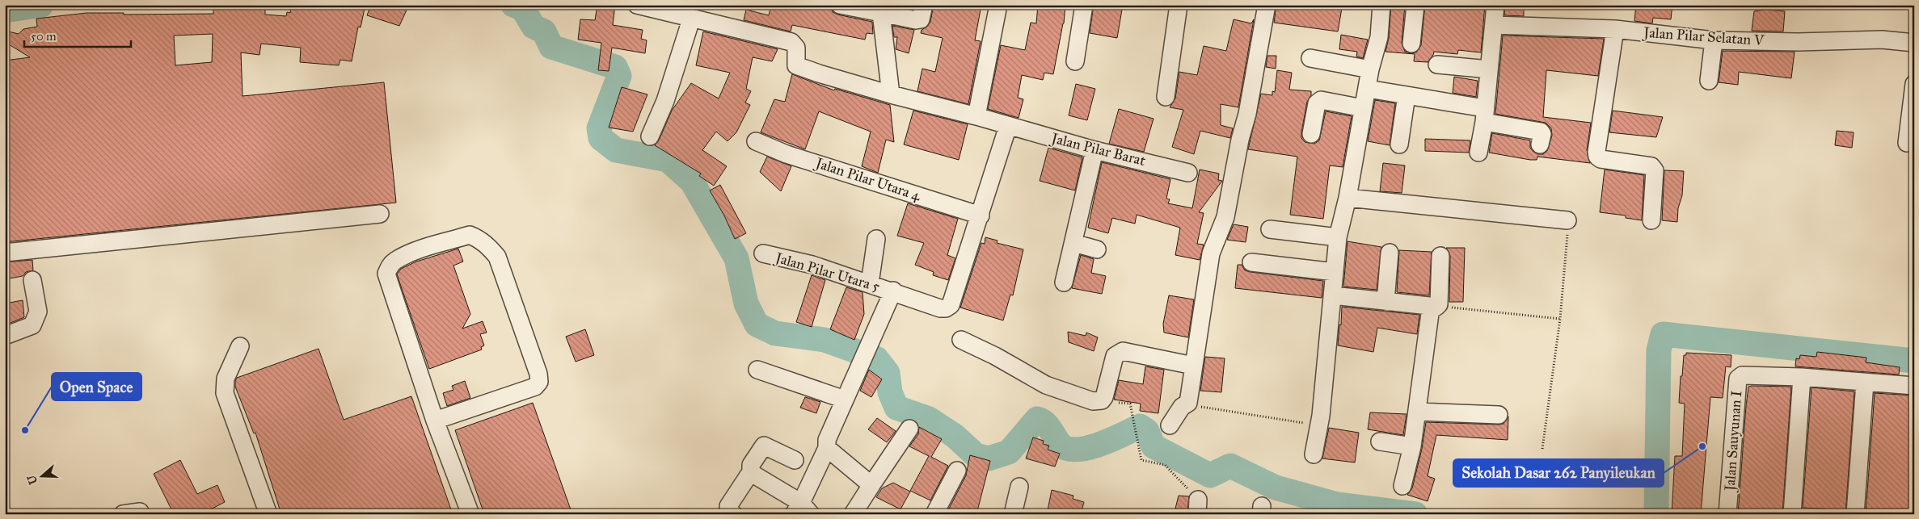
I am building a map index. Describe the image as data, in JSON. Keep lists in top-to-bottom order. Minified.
{"streets":{"street":["Jalan Pilar Selatan V","Jalan Pilar Barat","Jalan Pilar Utara 4","Jalan Pilar Utara 5","Jalan Sauyunan I"]},"crossings":[["Jalan Pilar Utara 4","Jalan Pilar Utara 5"]],"places":["Open Space","Sekolah Dasar 262 Panyileukan"],"scale_bar":"50 m","north":"left"}
